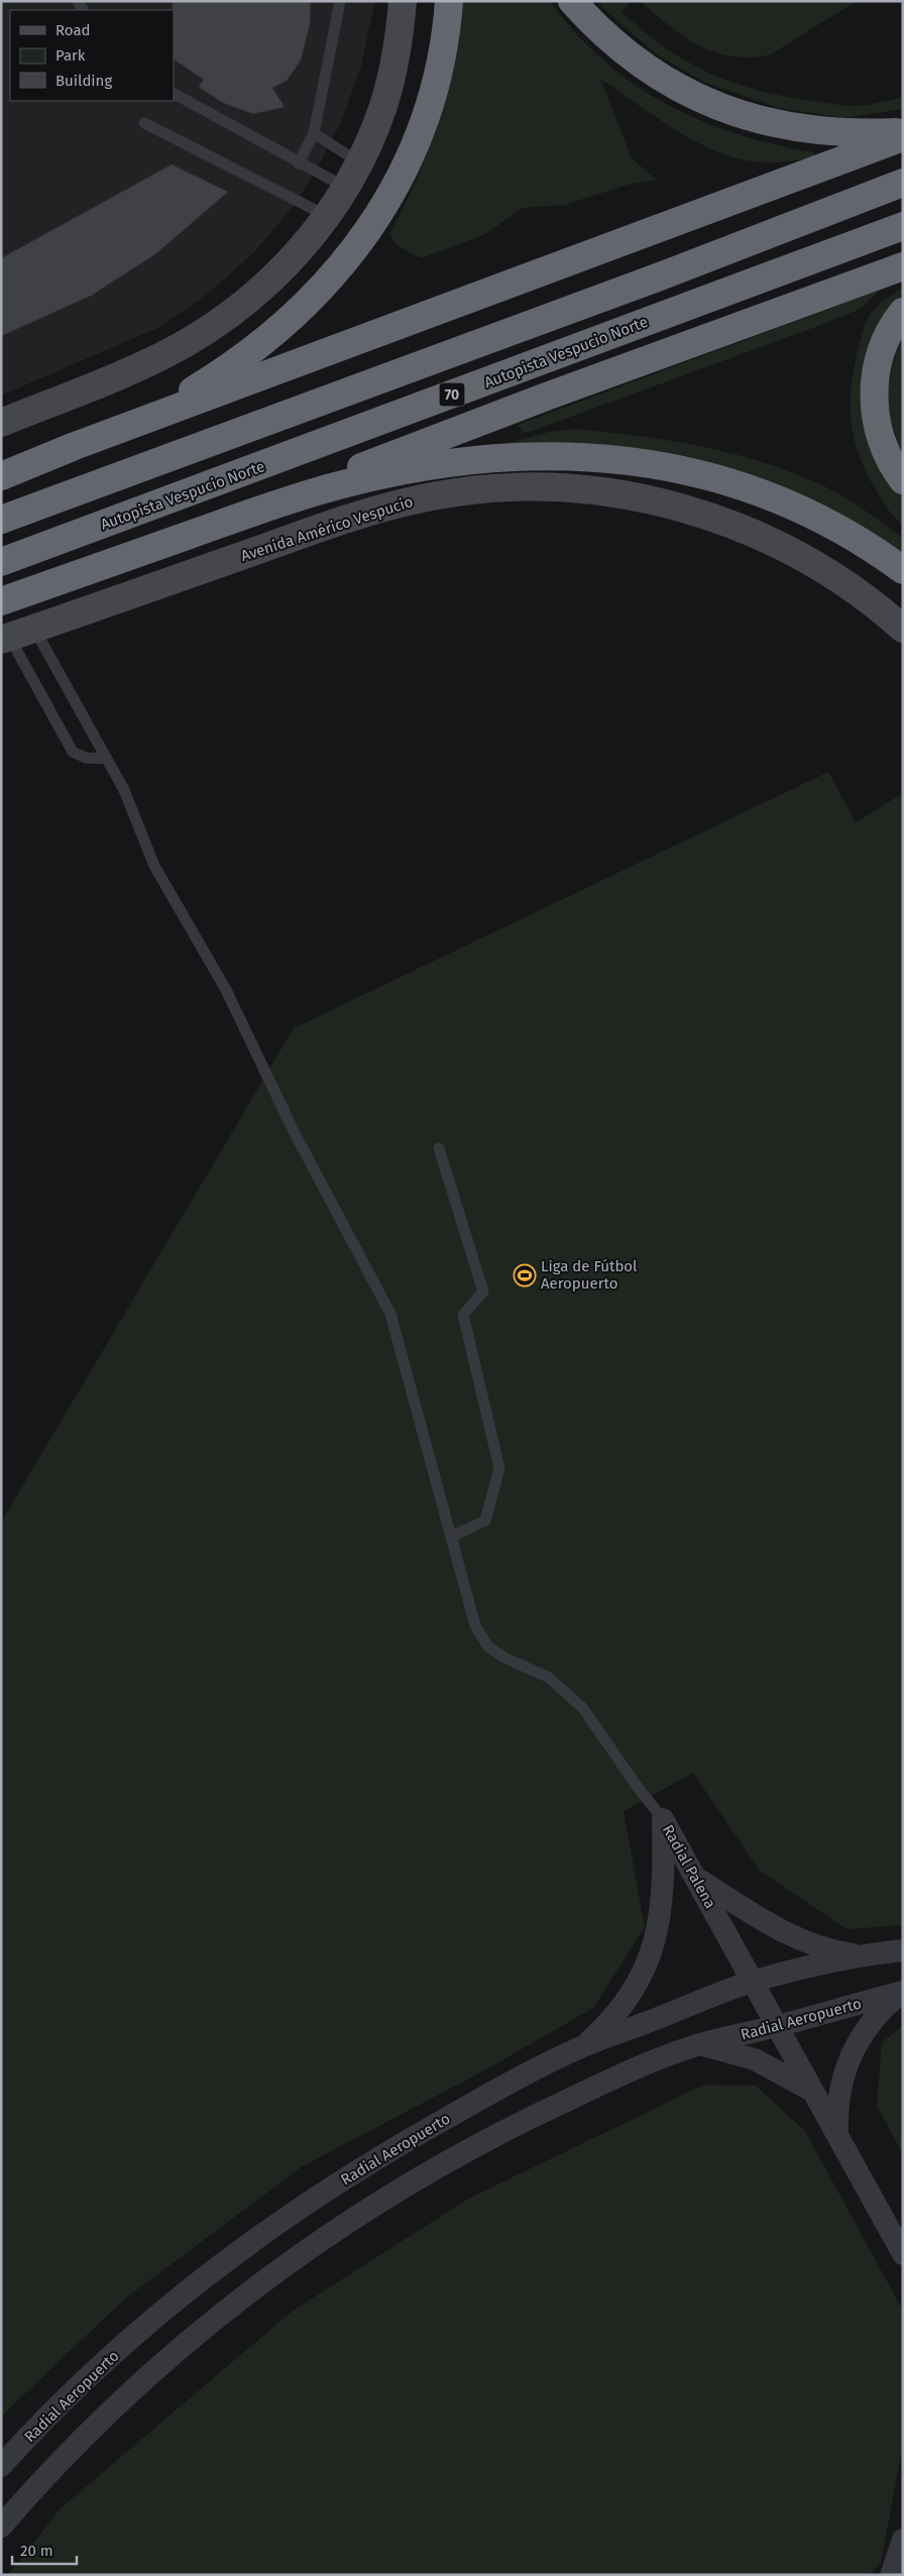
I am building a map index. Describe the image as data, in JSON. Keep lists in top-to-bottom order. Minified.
{"streets":{"highway":["Autopista Vespucio Norte","70"],"street":["Avenida Américo Vespucio","Radial Palena","Radial Aeropuerto"]},"crossings":[["Radial Palena","Radial Aeropuerto"]],"places":{"sports":["Liga de Fútbol Aeropuerto"]},"legend":["Road","Park","Building"],"scale_bar":"20 m"}
